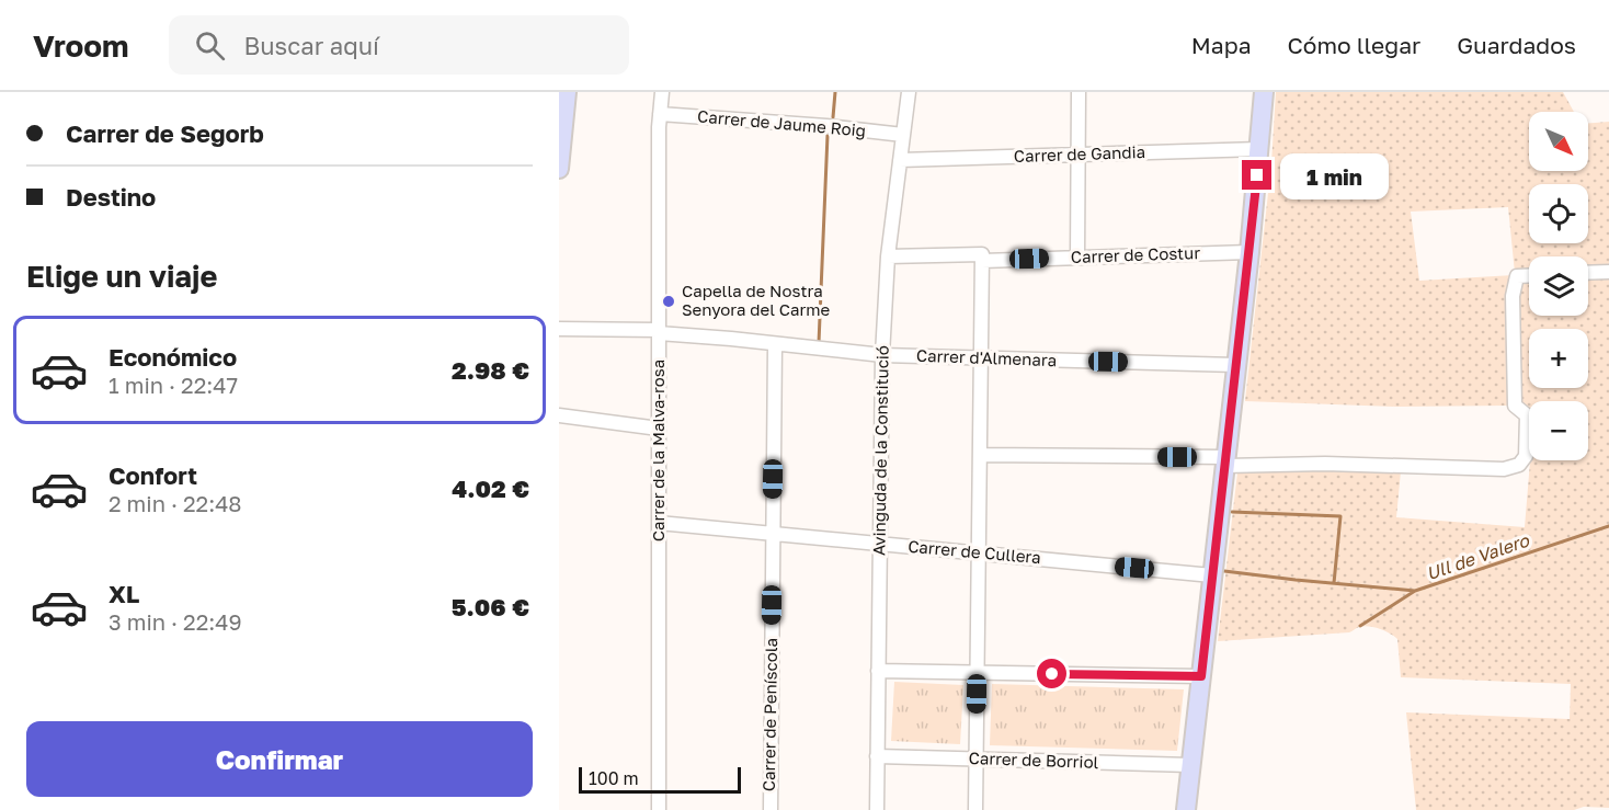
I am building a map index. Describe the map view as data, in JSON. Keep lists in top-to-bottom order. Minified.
{"streets":{"street":["Carrer de Jaume Roig","Carrer de Gandia","Carrer de Costur","Carrer d'Almenara","Carrer de la Malva-rosa","Avinguda de la Constitució","Carrer de Cullera","Carrer de Peníscola","Carrer de Borriol"]},"crossings":[["Carrer de Jaume Roig","Carrer de la Malva-rosa"],["Carrer de Jaume Roig","Avinguda de la Constitució"],["Carrer de Gandia","Avinguda de la Constitució"],["Carrer de Costur","Avinguda de la Constitució"],["Carrer d'Almenara","Carrer de la Malva-rosa"],["Carrer d'Almenara","Avinguda de la Constitució"],["Carrer d'Almenara","Carrer de Peníscola"],["Carrer de la Malva-rosa","Carrer de Cullera"],["Avinguda de la Constitució","Carrer de Cullera"],["Avinguda de la Constitució","Carrer de Borriol"],["Carrer de Cullera","Carrer de Peníscola"]],"water":["Ull de Valero"],"places":["Capella de Nostra Senyora del Carme"],"scale_bar":"100 m","north":"bottom right","page":{"header":"Vroom","search":"Buscar aquí","nav":["Mapa","Cómo llegar","Guardados"],"banner":["Carrer de Segorb","Destino"],"map_buttons":["+","−"],"bubble":"1 min","heading":"Elige un viaje","list":[{"name":"Económico","note":"1 min · 22:47","value":"2.98 €"},{"name":"Confort","note":"2 min · 22:48","value":"4.02 €"},{"name":"XL","note":"3 min · 22:49","value":"5.06 €"}],"buttons":"Confirmar","scale":"100 m"}}
